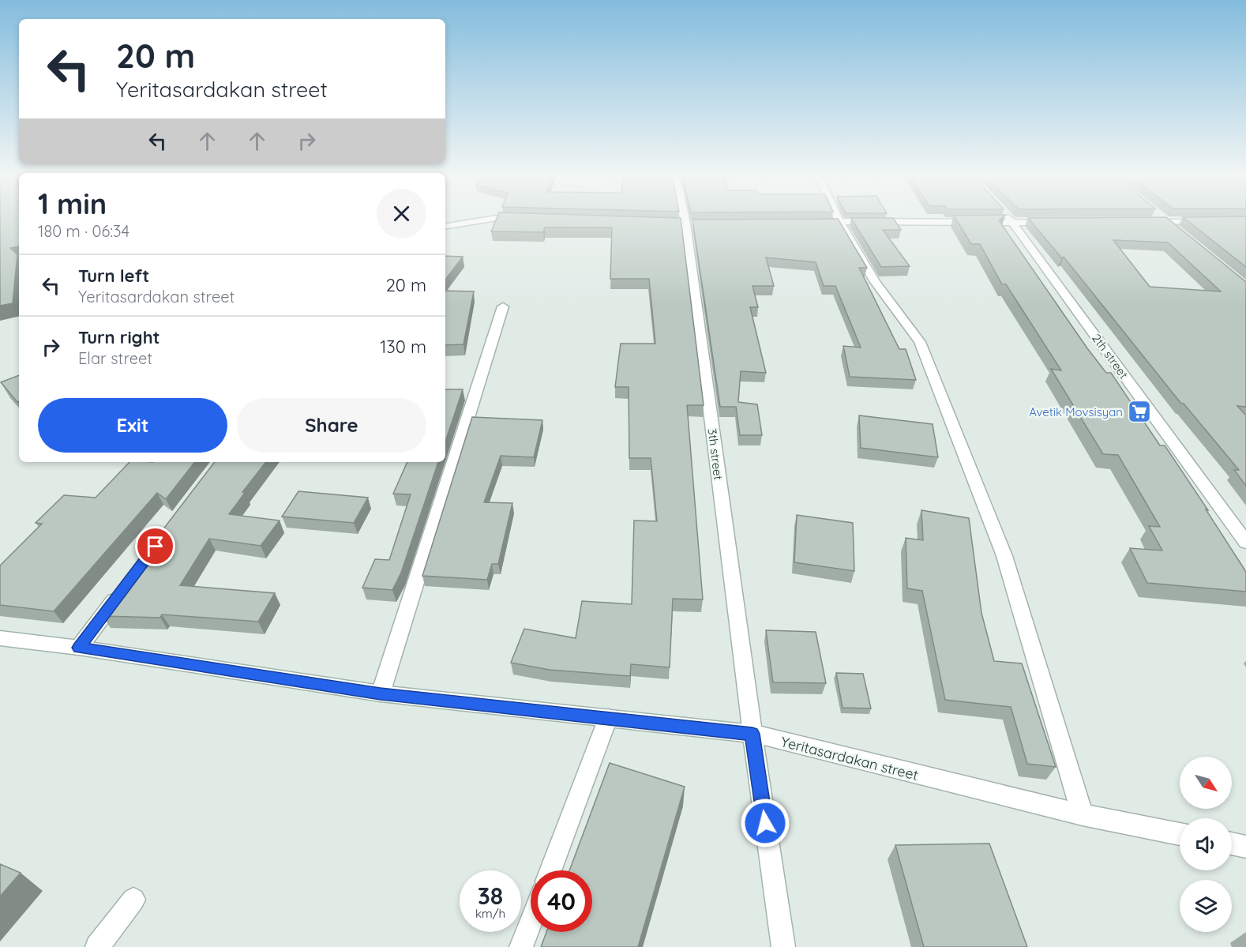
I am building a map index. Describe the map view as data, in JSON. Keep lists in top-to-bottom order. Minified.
{"streets":{"street":["2th street","3th street","Yeritasardakan street"]},"crossings":[["3th street","Yeritasardakan street"]],"places":{"supermarket":["Avetik Movsisyan"]},"north":"bottom right","page":{"turn":["20 m","Yeritasardakan street"],"heading":["1 min","180 m · 06:34"],"list":[{"name":"Turn left","note":"Yeritasardakan street","value":"20 m"},{"name":"Turn right","note":"Elar street","value":"130 m"}],"buttons":["Exit","Share"],"speed":"38 km/h","limit":"40"}}
